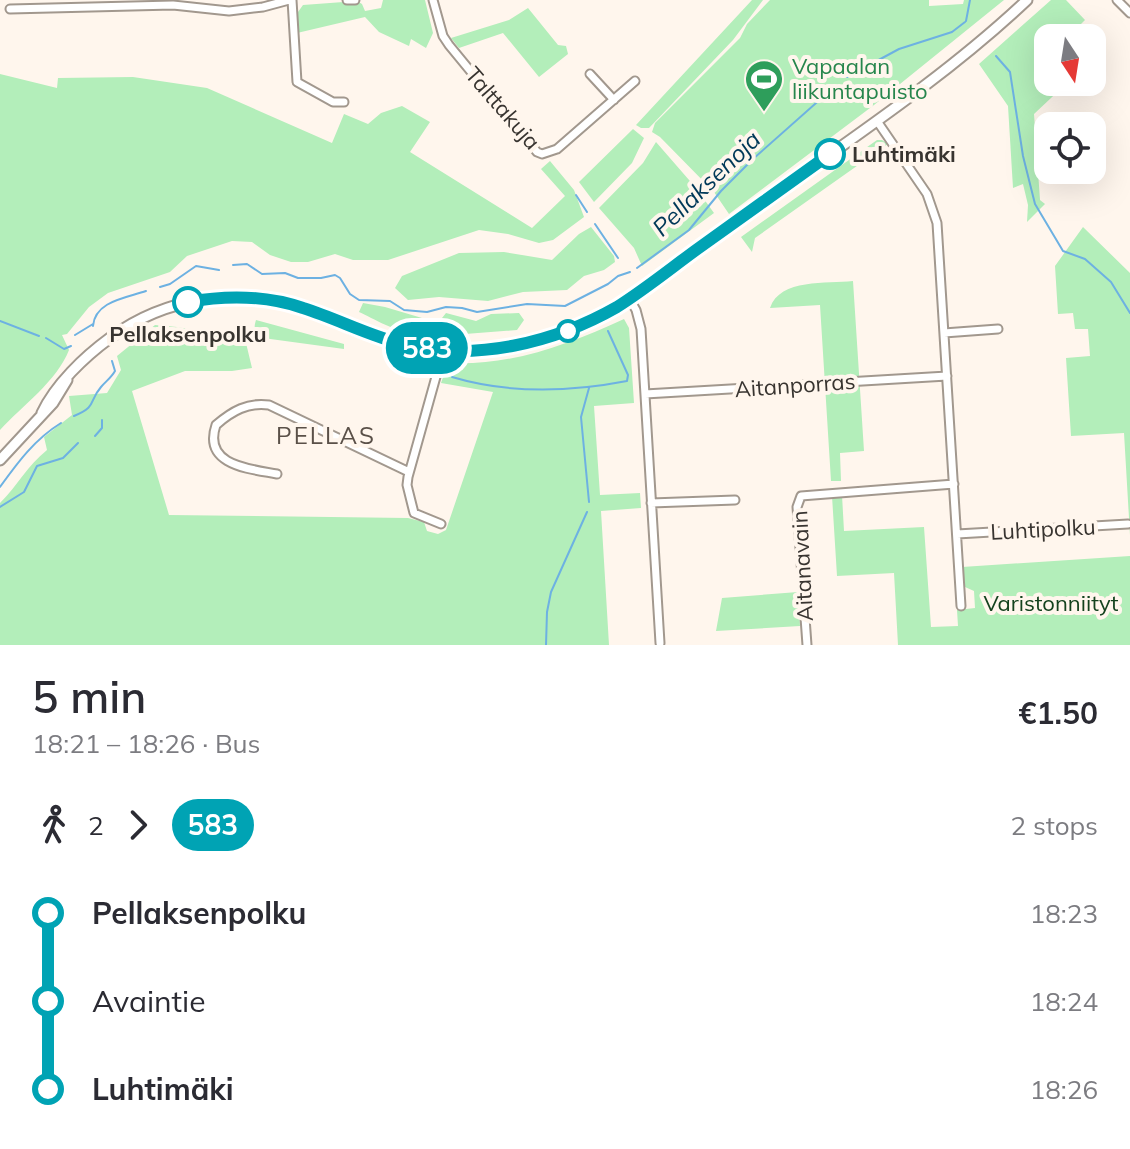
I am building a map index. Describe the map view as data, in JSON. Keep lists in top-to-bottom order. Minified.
{"streets":{"street":["Talttakuja","Aitanporras","Luhtipolku","Aitanavain"]},"districts":["PELLAS"],"water":["Pellaksenoja"],"parks":["Varistonniityt"],"places":{"sports":["Vapaalan liikuntapuisto"],"other":["Luhtimäki","Pellaksenpolku"]},"lines":["bus line 583"],"north":"bottom","page":{"on_map":"583","heading":["5 min","18:21 – 18:26 · Bus","€1.50"],"legs":["2","583","2 stops"],"list":[{"name":"Pellaksenpolku","value":"18:23"},{"name":"Avaintie","value":"18:24"},{"name":"Luhtimäki","value":"18:26"}]}}
